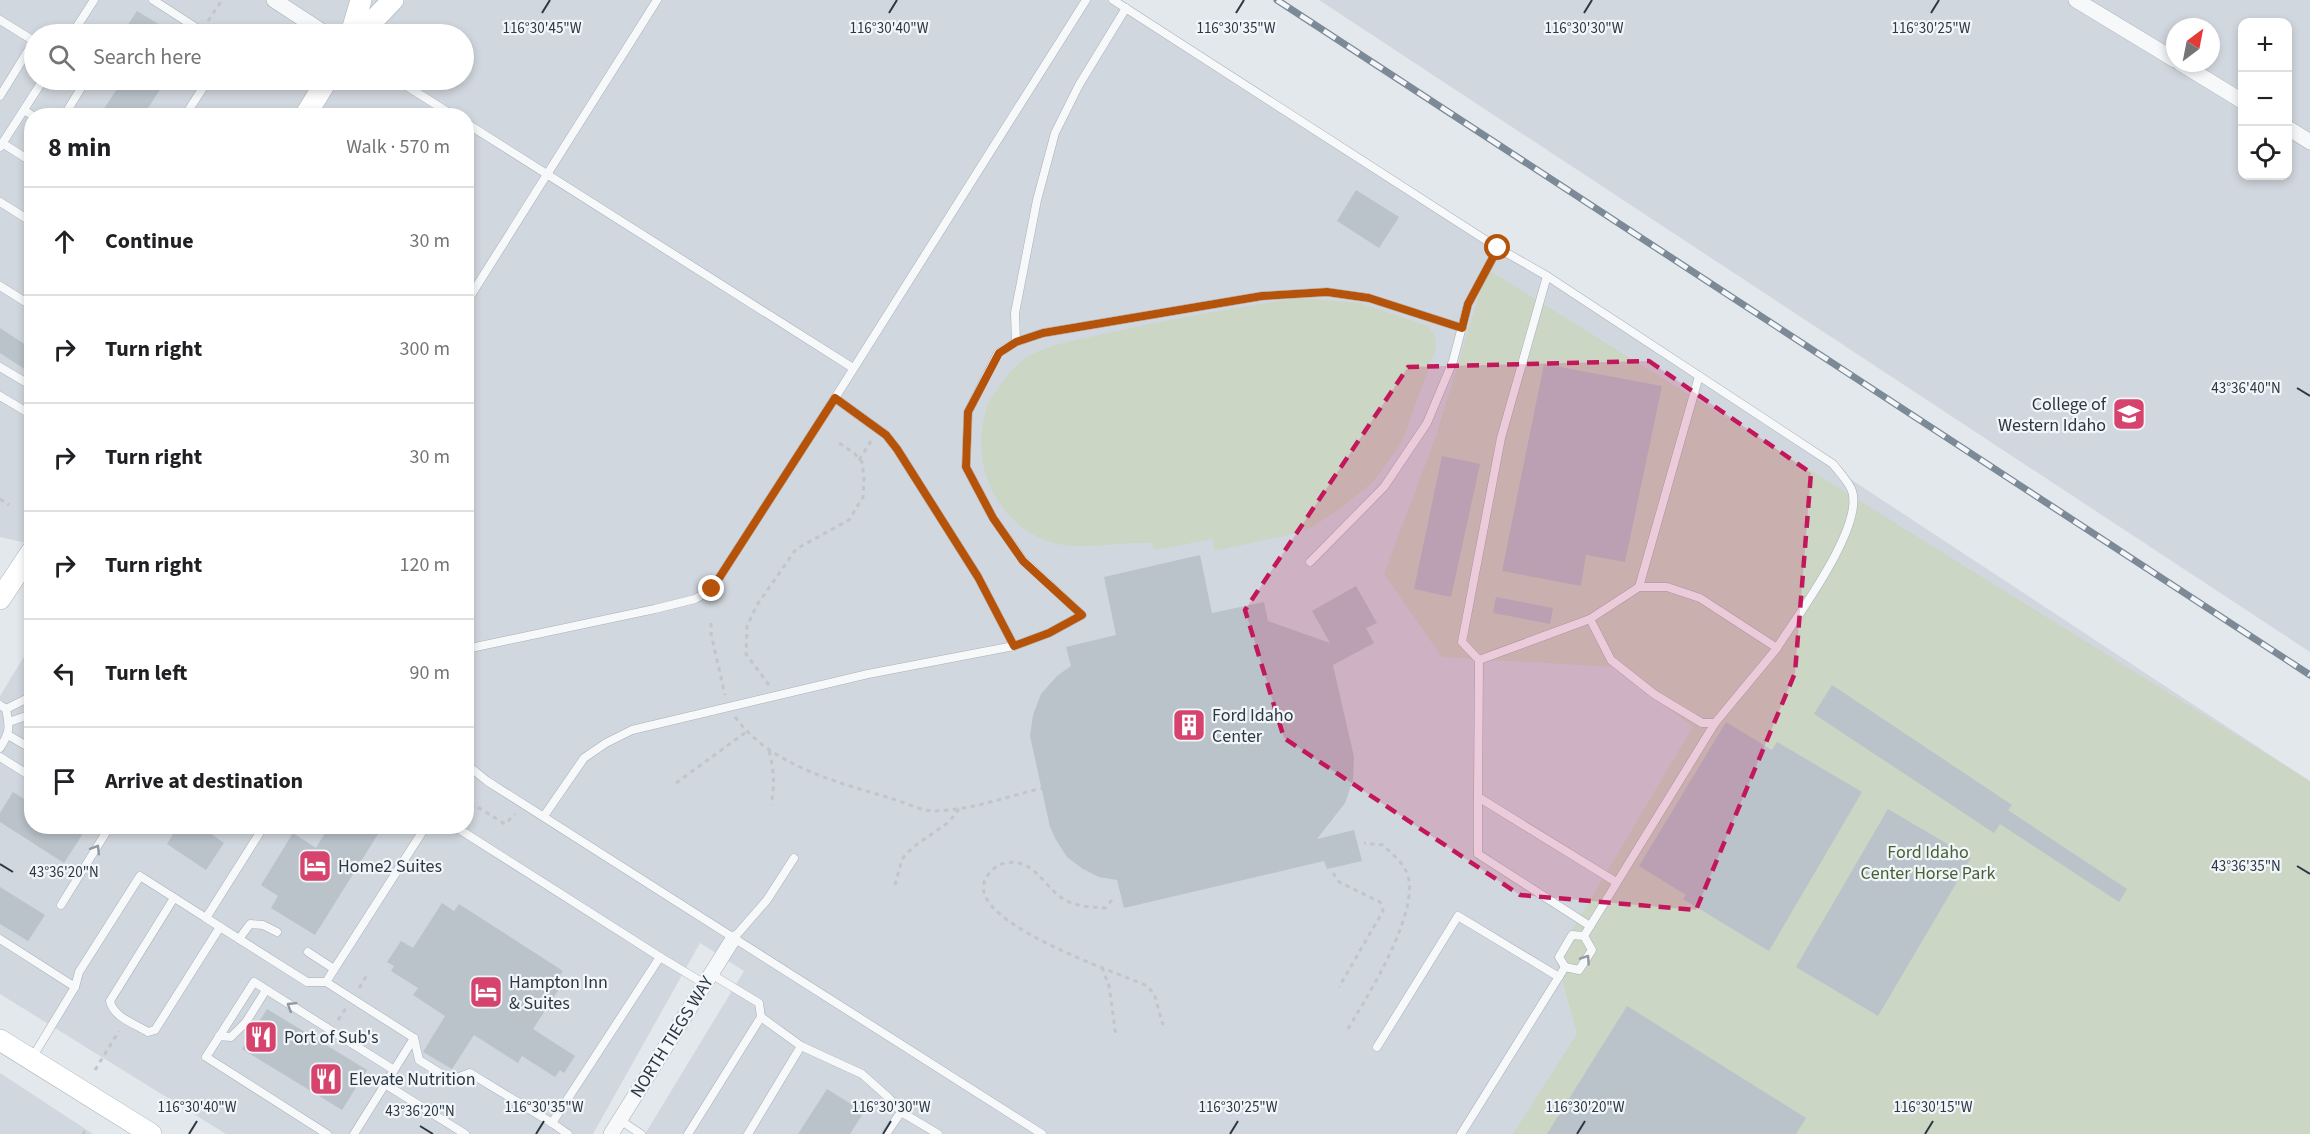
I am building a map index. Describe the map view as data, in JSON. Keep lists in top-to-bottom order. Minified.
{"streets":{"street":["NORTH TIEGS WAY"]},"parks":["Ford Idaho Center Horse Park"],"places":{"school or university":["College of Western Idaho"],"building":["Ford Idaho Center"],"hotel":["Home2 Suites","Hampton Inn & Suites"],"restaurant":["Port of Sub's","Elevate Nutrition"]},"north":"top right","page":{"map_buttons":["+","−"],"search":"Search here","heading":["8 min","Walk · 570 m"],"list":[["Continue","30 m"],["Turn right","300 m"],["Turn right","30 m"],["Turn right","120 m"],["Turn left","90 m"],"Arrive at destination"]},"coordinates":["116°30'45\"W","116°30'40\"W","116°30'35\"W","116°30'30\"W","116°30'25\"W","43°36'40\"N","43°36'35\"N","43°36'20\"N","116°30'20\"W","116°30'15\"W"]}
